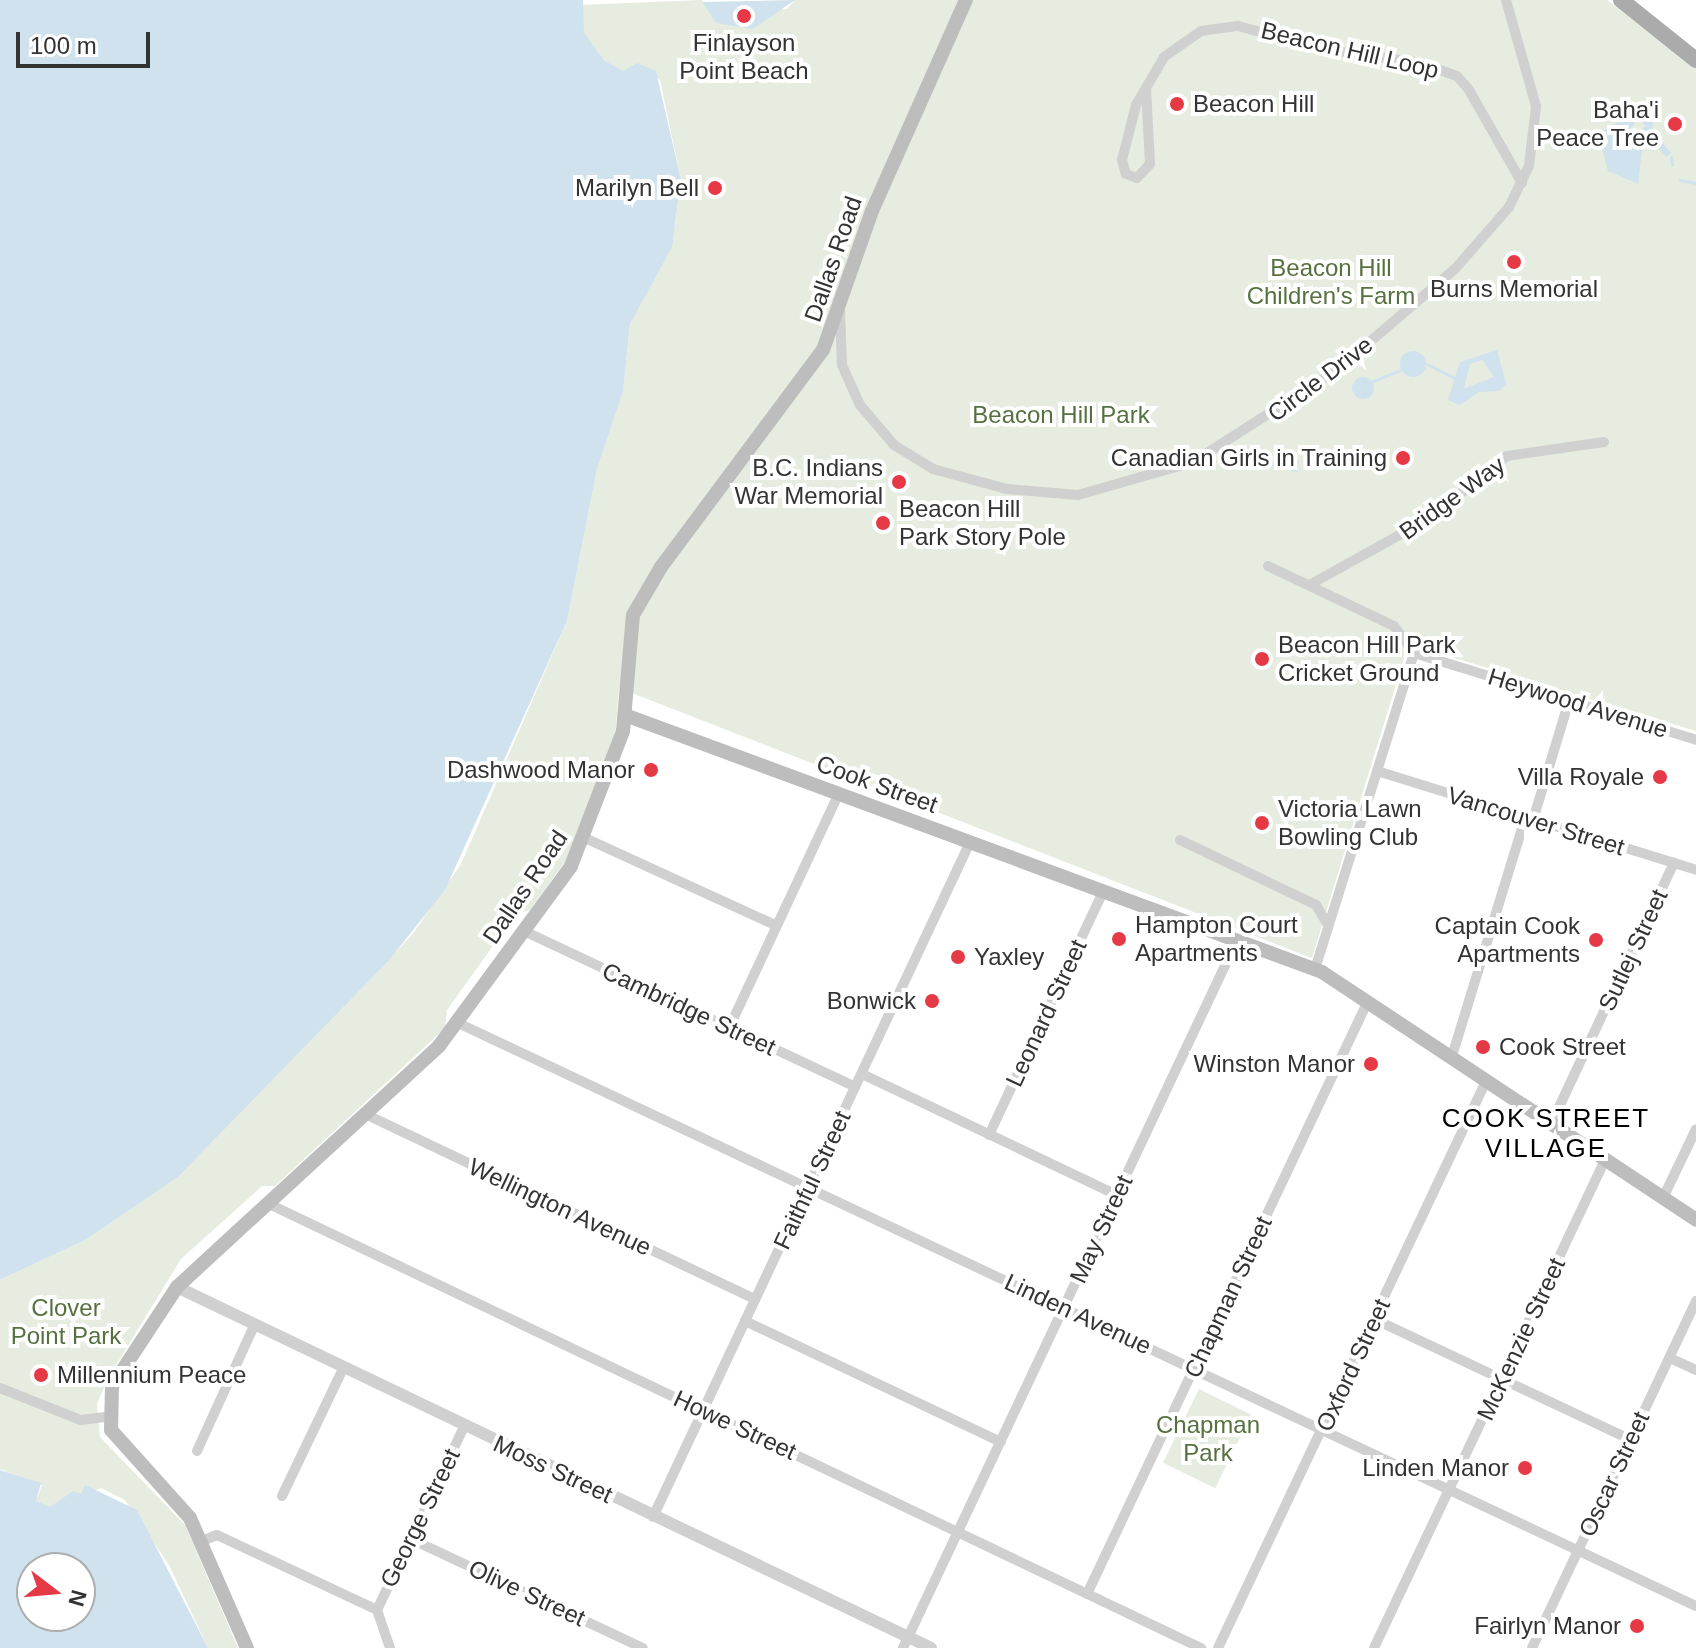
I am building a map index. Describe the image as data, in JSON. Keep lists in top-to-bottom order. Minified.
{"streets":{"main road":["Dallas Road","Cook Street"],"street":["Beacon Hill Loop","Circle Drive","Bridge Way","Heywood Avenue","Vancouver Street","Sutlej Street","Cambridge Street","Leonard Street","Faithful Street","Wellington Avenue","May Street","Chapman Street","Linden Avenue","McKenzie Street","Oxford Street","Howe Street","Moss Street","Oscar Street","George Street","Olive Street"]},"crossings":[["Beacon Hill Loop","Circle Drive"],["Dallas Road","Circle Drive"],["Dallas Road","Cook Street"],["Dallas Road","Cambridge Street"],["Dallas Road","Wellington Avenue"],["Dallas Road","Linden Avenue"],["Dallas Road","Howe Street"],["Dallas Road","Moss Street"],["Cook Street","Sutlej Street"],["Cook Street","Leonard Street"],["Cook Street","Faithful Street"],["Cook Street","May Street"],["Cook Street","Chapman Street"],["Cook Street","McKenzie Street"],["Cook Street","Oxford Street"],["Vancouver Street","Sutlej Street"],["Cambridge Street","Faithful Street"],["Faithful Street","Wellington Avenue"],["Faithful Street","Linden Avenue"],["Faithful Street","Howe Street"],["Faithful Street","Moss Street"],["May Street","Linden Avenue"],["May Street","Howe Street"],["May Street","Moss Street"],["Chapman Street","Linden Avenue"],["Chapman Street","Howe Street"],["Linden Avenue","McKenzie Street"],["Linden Avenue","Oxford Street"],["Linden Avenue","Oscar Street"],["Moss Street","George Street"],["George Street","Olive Street"]],"districts":["COOK STREET VILLAGE"],"parks":["Beacon Hill Children's Farm","Beacon Hill Park","Clover Point Park","Chapman Park"],"places":["Finlayson Point Beach","Beacon Hill","Baha'i Peace Tree","Marilyn Bell","Burns Memorial","Canadian Girls in Training","B.C. Indians War Memorial","Beacon Hill Park Story Pole","Beacon Hill Park Cricket Ground","Dashwood Manor","Villa Royale","Victoria Lawn Bowling Club","Hampton Court Apartments","Captain Cook Apartments","Yaxley","Bonwick","Cook Street","Winston Manor","Millennium Peace","Linden Manor","Fairlyn Manor"],"scale_bar":"100 m","north":"right"}
